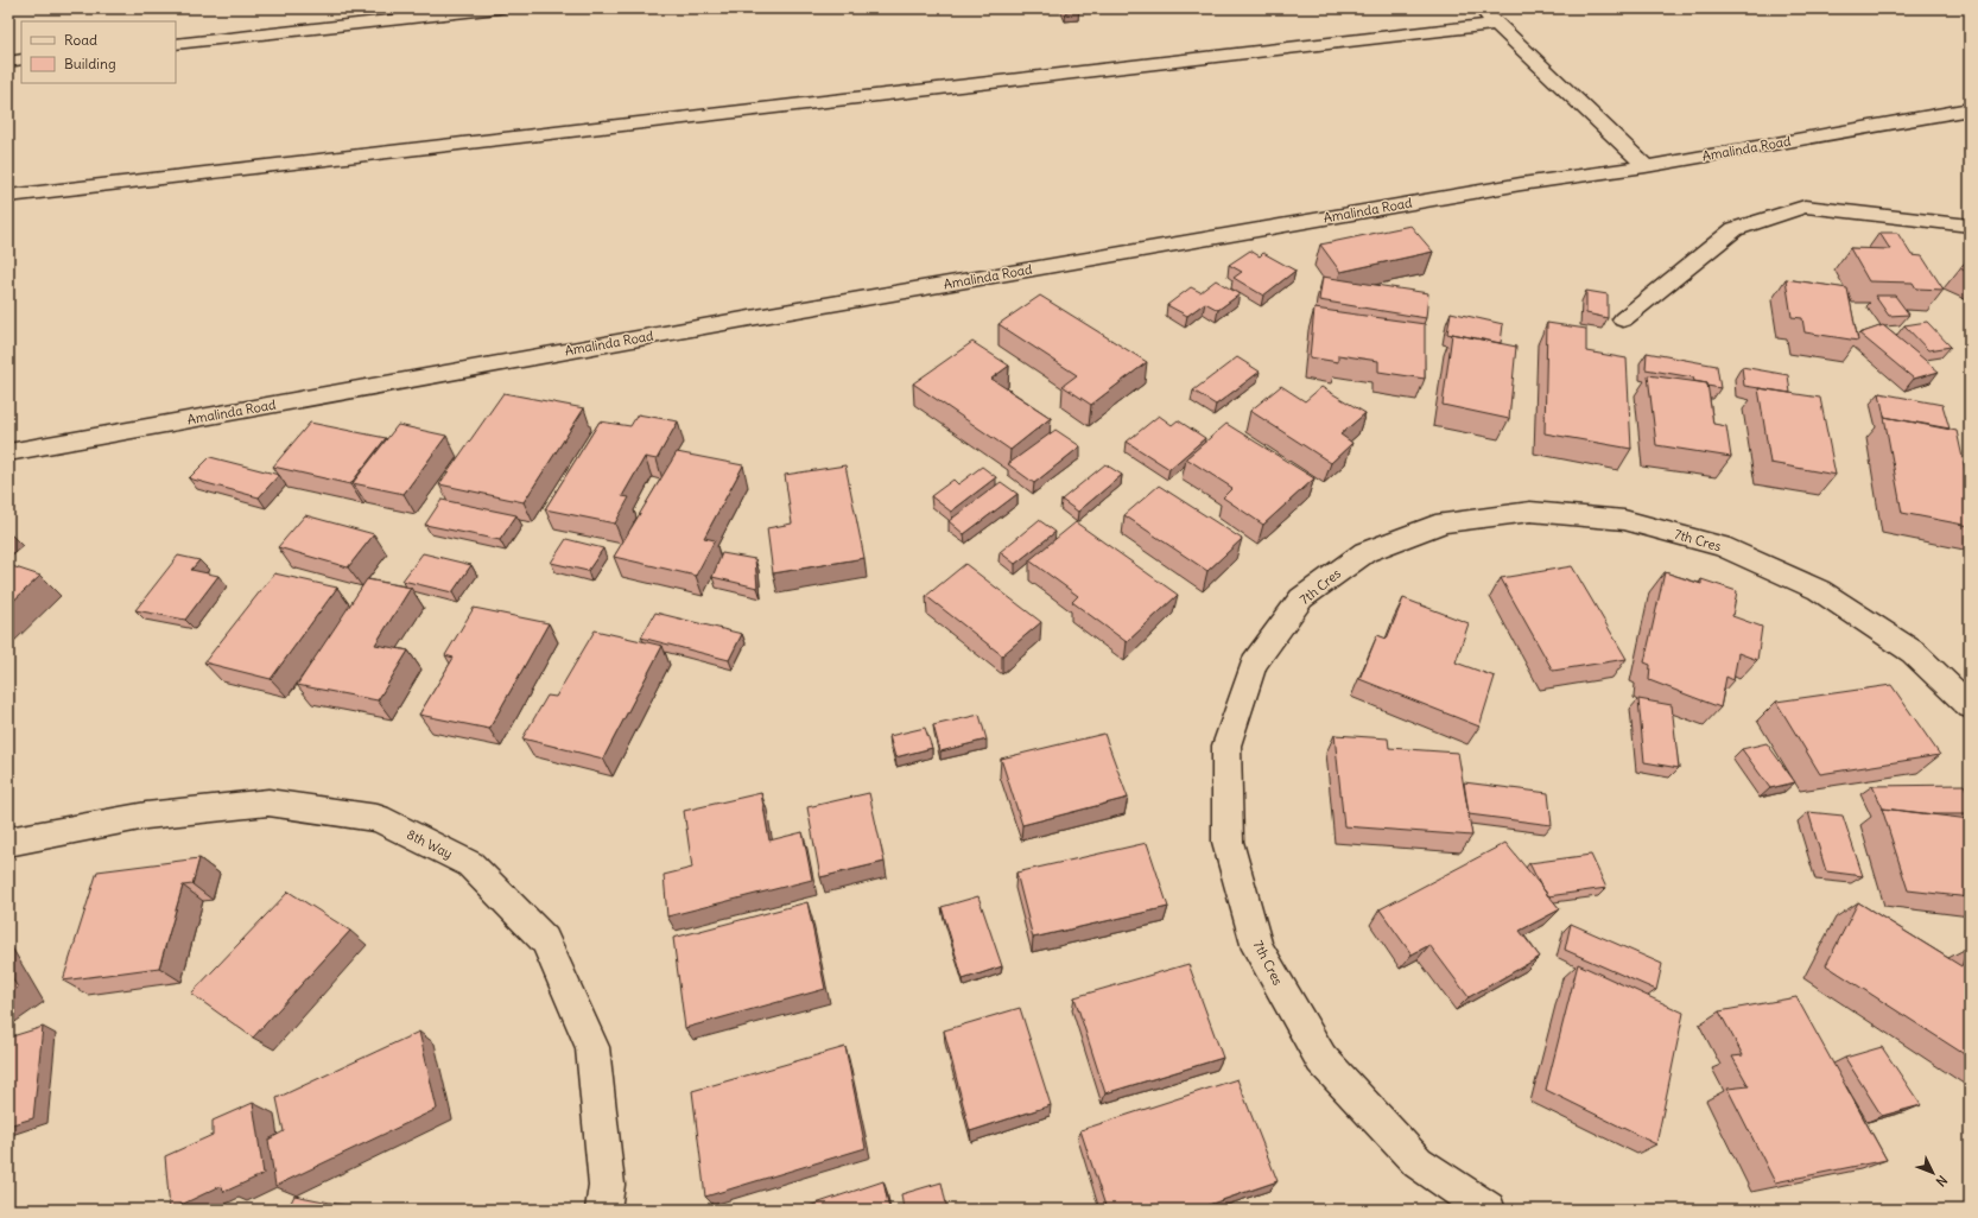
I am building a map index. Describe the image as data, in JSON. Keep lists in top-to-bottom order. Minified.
{"streets":{"street":["Amalinda Road","7th Cres","8th Way"]},"legend":["Road","Building"],"north":"bottom right"}
